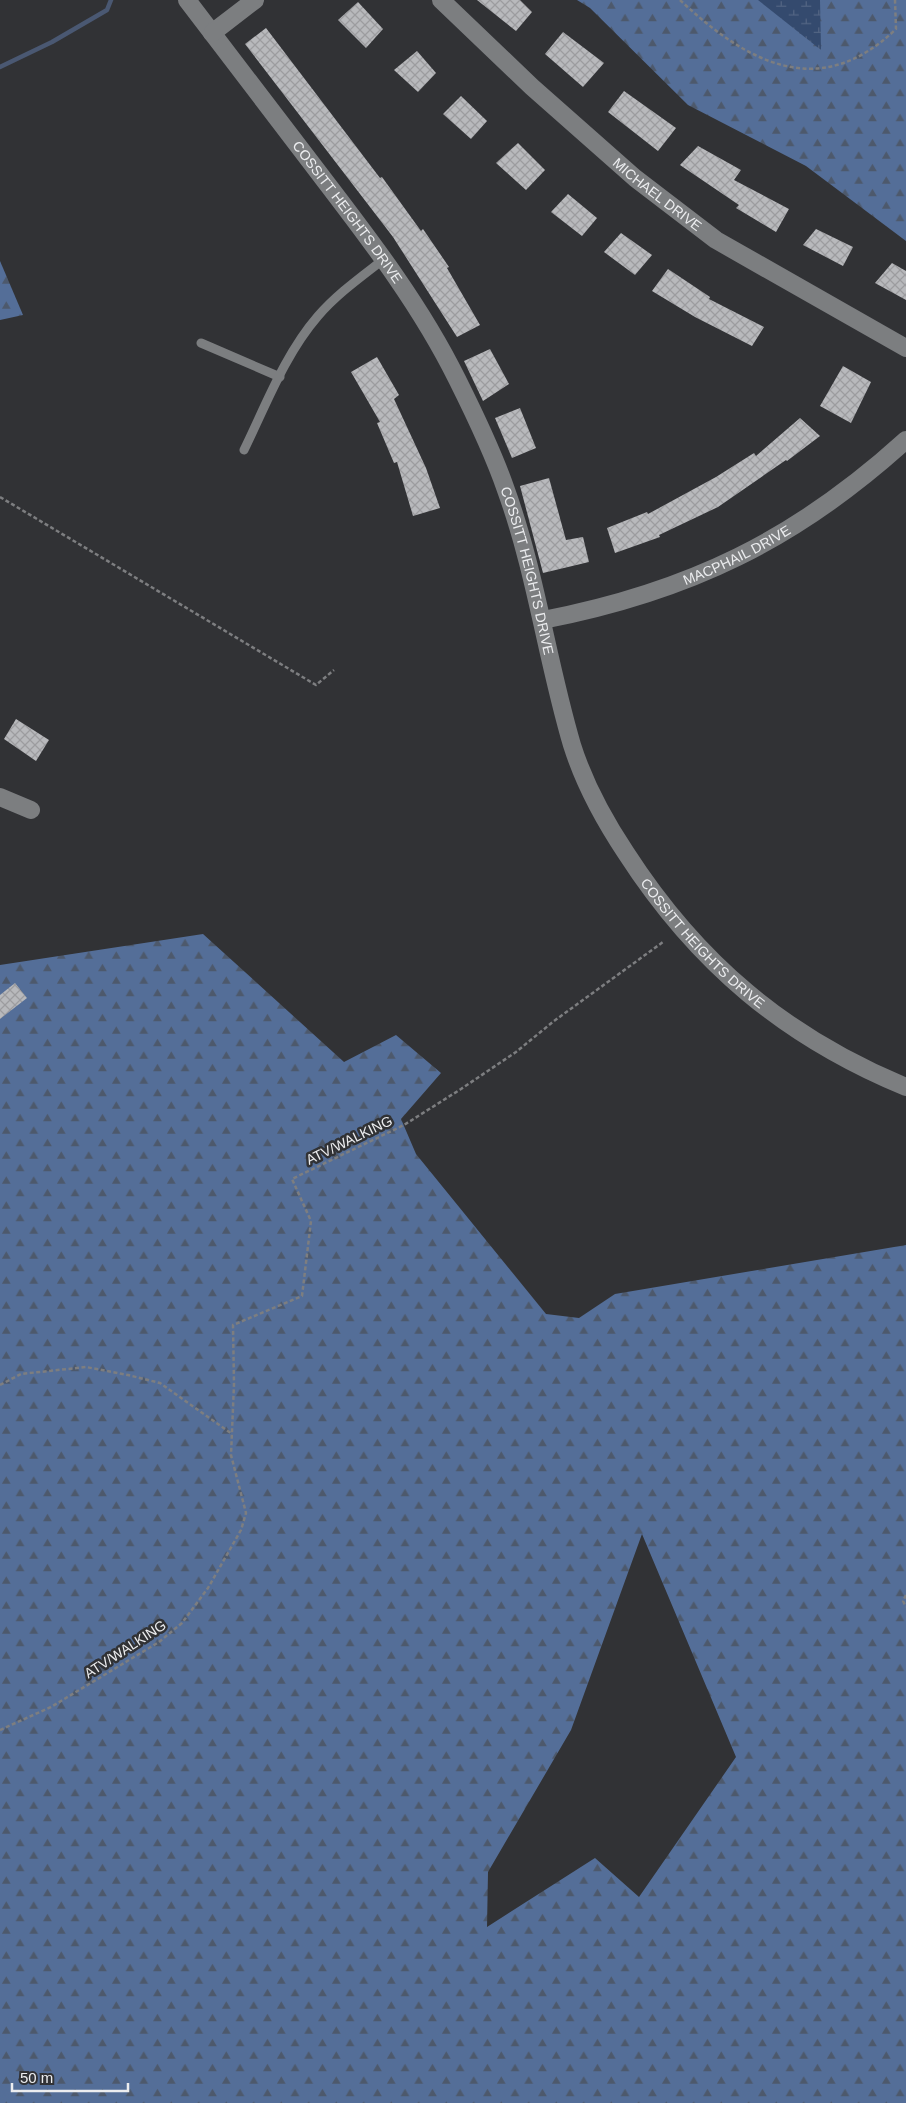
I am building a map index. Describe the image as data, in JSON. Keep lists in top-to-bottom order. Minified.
{"streets":{"street":["MICHAEL DRIVE","COSSITT HEIGHTS DRIVE","MACPHAIL DRIVE"],"path":["ATV/WALKING"]},"crossings":[["COSSITT HEIGHTS DRIVE","MACPHAIL DRIVE"]],"scale_bar":"50 m"}
